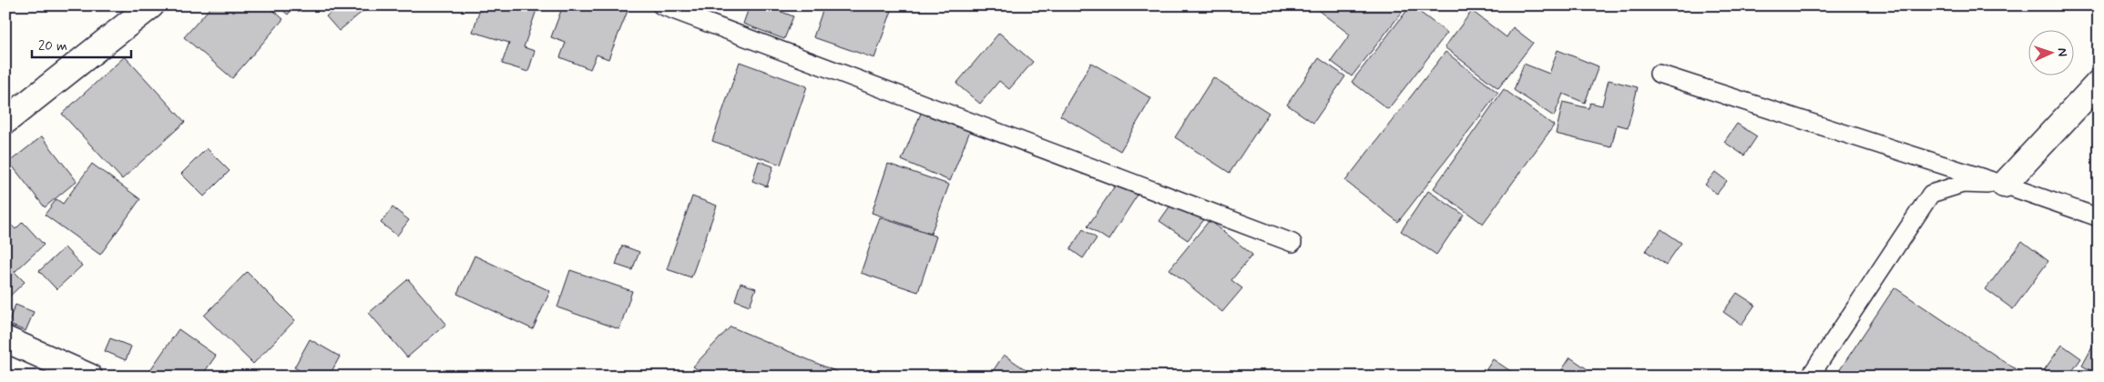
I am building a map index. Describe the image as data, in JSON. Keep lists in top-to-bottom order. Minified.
{"scale_bar":"20 m","north":"right"}
